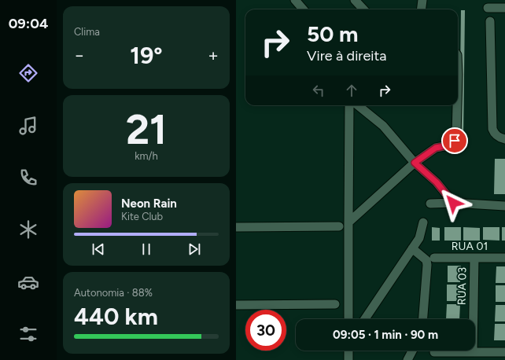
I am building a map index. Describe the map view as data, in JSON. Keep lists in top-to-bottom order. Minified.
{"streets":{"street":["RUA 01","RUA 03"]},"crossings":[["RUA 01","RUA 03"]],"page":{"tabs":"09:04","tile":["Clima",["21","km/h"],["Autonomia · 88%","440 km"]],"turn":["50 m","Vire à direita"],"heat":["−","19°","+"],"song":["Neon Rain","Kite Club"],"limit":"30","trip":"09:05 · 1 min · 90 m"}}
